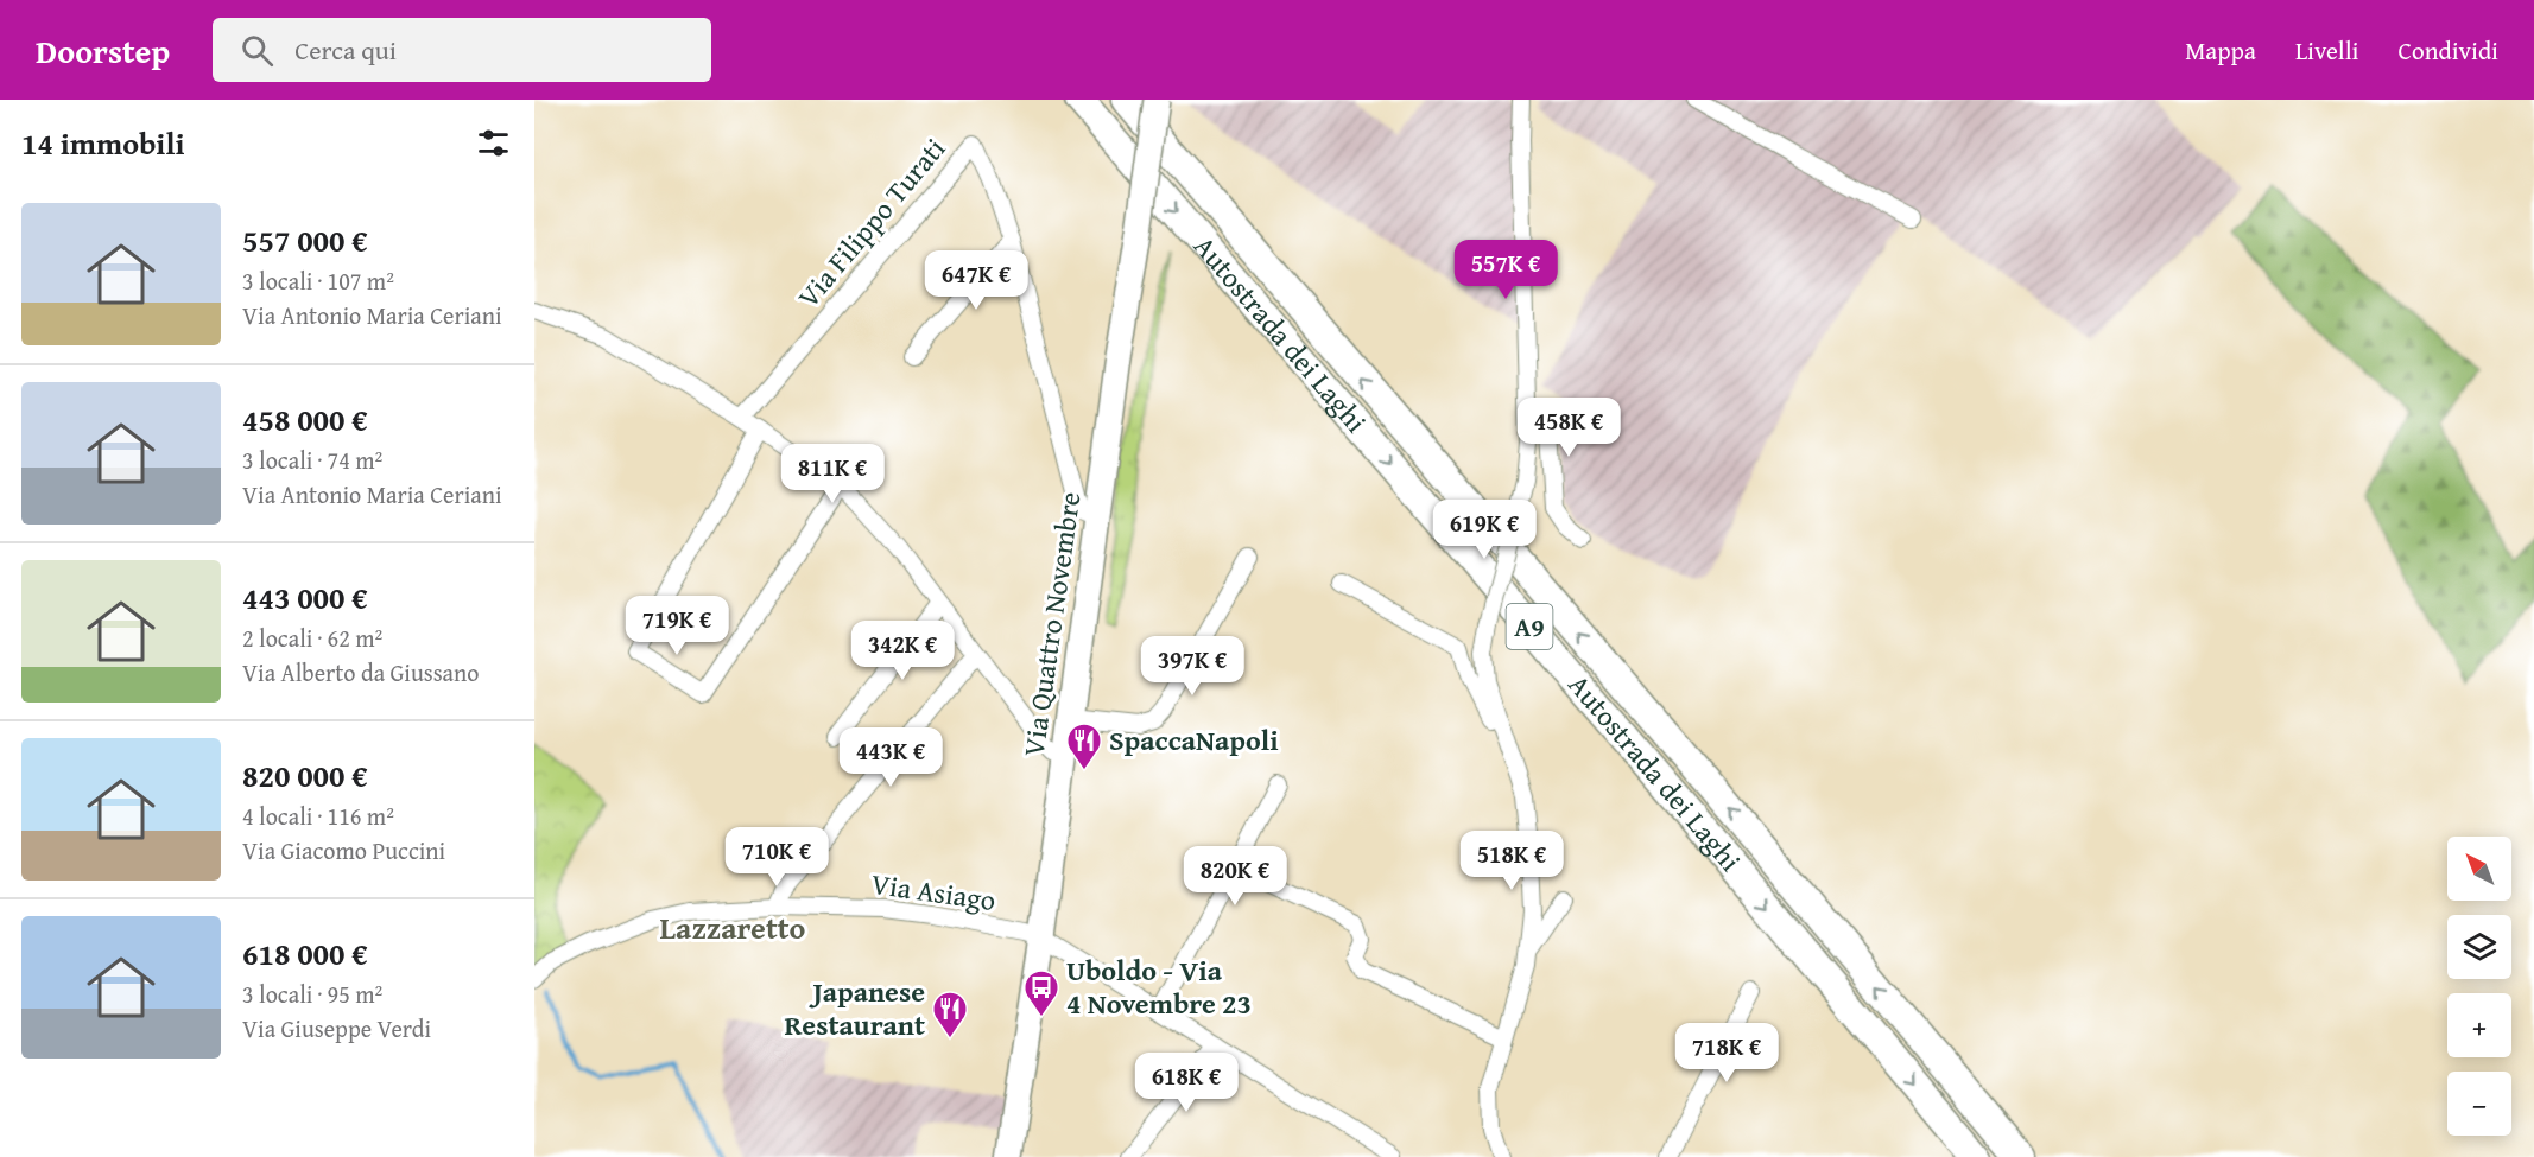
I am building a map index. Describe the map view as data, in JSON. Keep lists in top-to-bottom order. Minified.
{"streets":{"highway":["Autostrada dei Laghi","A9"],"main road":["Via Quattro Novembre"],"street":["Via Filippo Turati","Via Asiago"]},"crossings":[["Via Filippo Turati","Via Quattro Novembre"],["Via Quattro Novembre","Via Asiago"]],"districts":["Lazzaretto"],"places":{"restaurant":["SpaccaNapoli","Japanese Restaurant"],"bus stop":["Uboldo - Via 4 Novembre 23"]},"north":"top left","page":{"header":"Doorstep","search":"Cerca qui","nav":["Mappa","Livelli","Condividi"],"heading":"14 immobili","list":[{"name":"557 000 €","note":"3 locali · 107 m² · Via Antonio Maria Ceriani"},{"name":"458 000 €","note":"3 locali · 74 m² · Via Antonio Maria Ceriani"},{"name":"443 000 €","note":"2 locali · 62 m² · Via Alberto da Giussano"},{"name":"820 000 €","note":"4 locali · 116 m² · Via Giacomo Puccini"},{"name":"618 000 €","note":"3 locali · 95 m² · Via Giuseppe Verdi"}],"price":["557K €","647K €","458K €","811K €","619K €","719K €","342K €","397K €","443K €","710K €","518K €","820K €","718K €","618K €"],"map_buttons":["+","−"]}}
